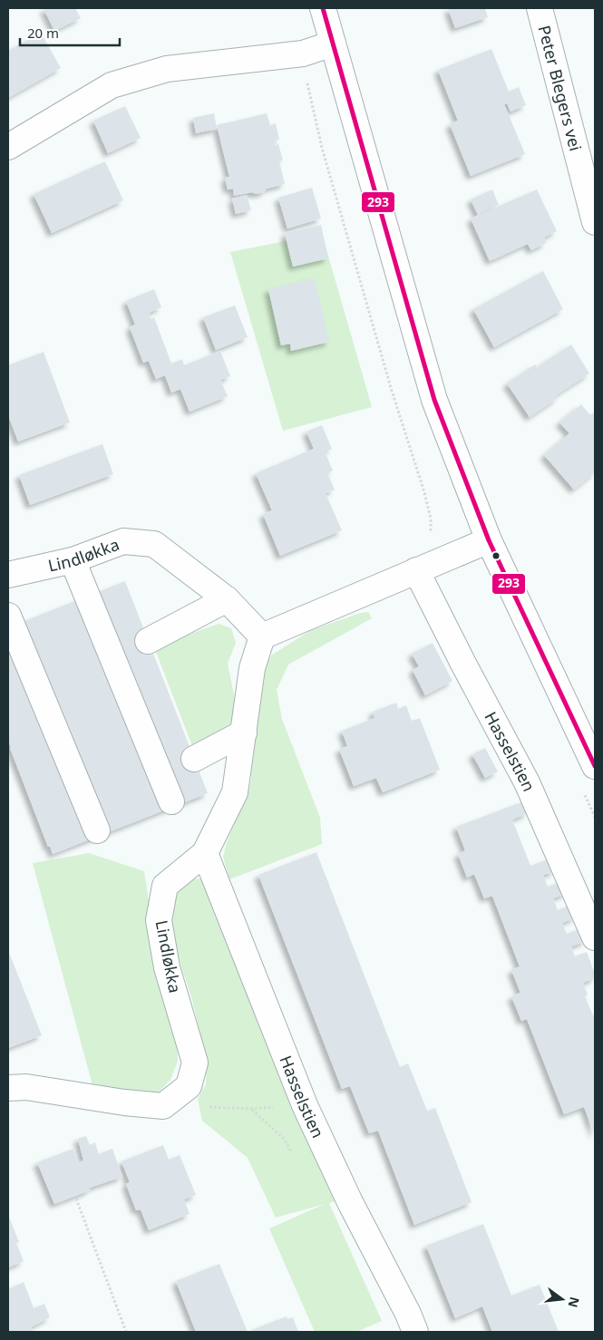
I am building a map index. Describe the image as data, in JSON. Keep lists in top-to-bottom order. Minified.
{"streets":{"street":["Peter Blegers vei","Lindløkka","Hasselstien"]},"crossings":[["Lindløkka","Hasselstien"]],"lines":["transit line 293"],"scale_bar":"20 m","north":"right"}
